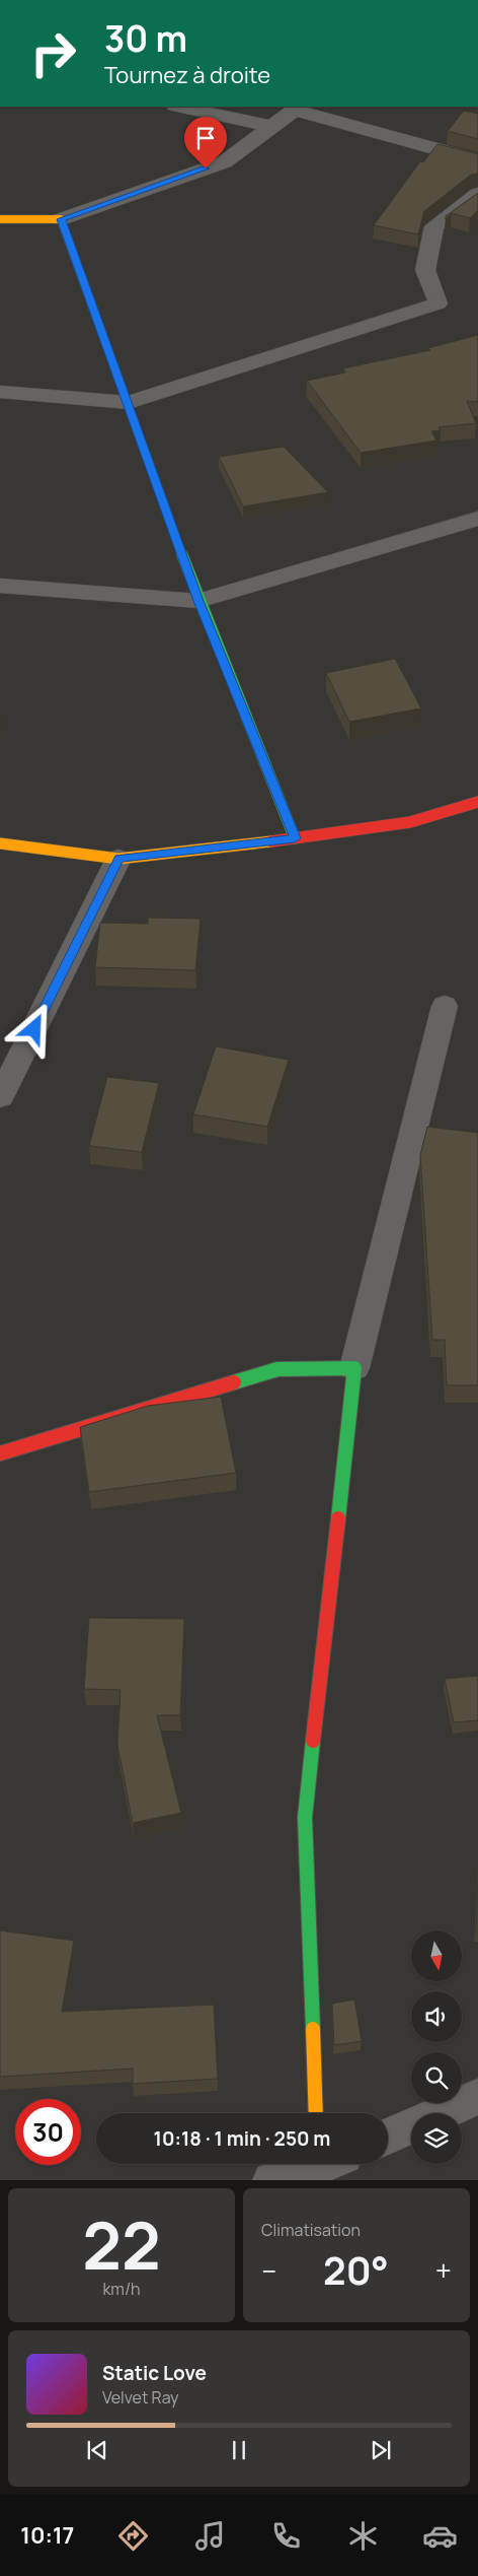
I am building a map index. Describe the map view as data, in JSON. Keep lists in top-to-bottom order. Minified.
{"north":"bottom","page":{"turn":["30 m","Tournez à droite"],"limit":"30","trip":"10:18 · 1 min · 250 m","tile":[["22","km/h"],"Climatisation"],"heat":["−","20°","+"],"song":["Static Love","Velvet Ray"],"tabs":"10:17"}}
